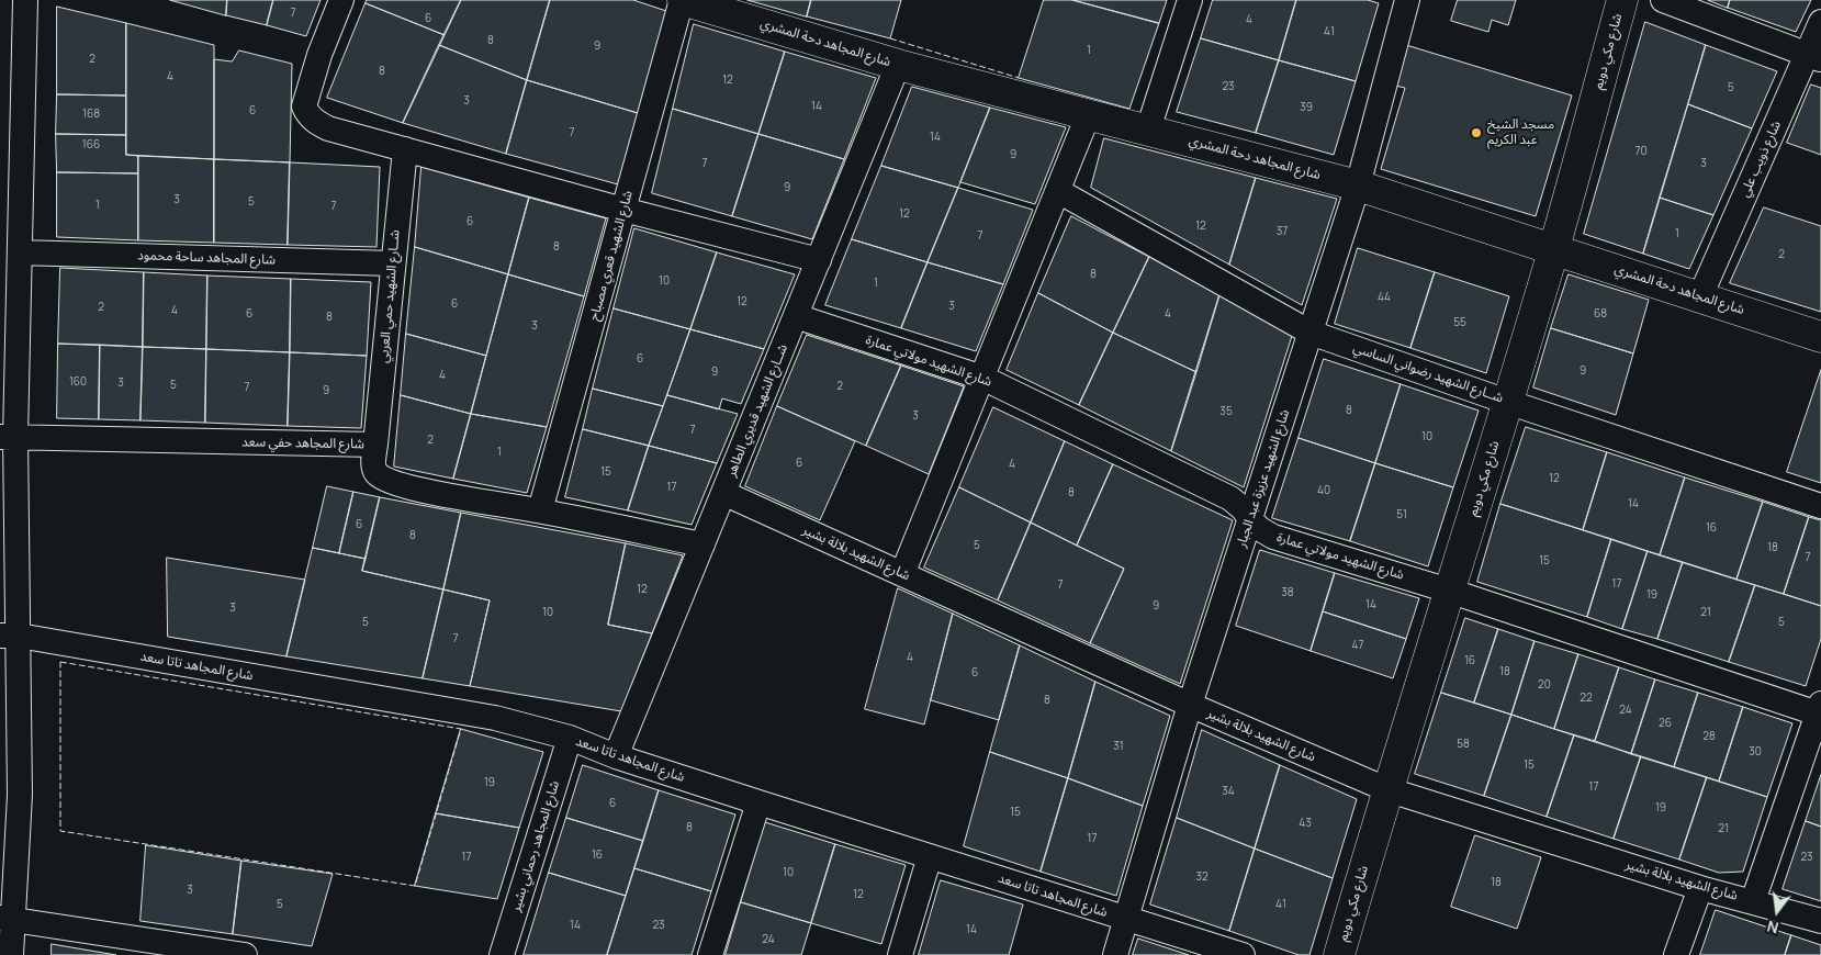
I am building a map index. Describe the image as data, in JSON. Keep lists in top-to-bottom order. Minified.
{"streets":{"street":["شارع المجاهد دحة المشري","شارع مكي دويم","شارع ذويب علي","شارع الشهيد قعري مصباح","شارع المجاهد ساحة محمود","شــارع الشهيد حمي العربي","شارع الشهيد مولاتي عمارة","شــارع الشهيد رضواني الساسي","شــارع الشهيد قديري الطاهر","شارع المجاهد حفي سعد","شارع الشهيد عزيزة عبد الجبار","شارع الشهيد بلالة بشير","شارع المجاهد تاتا سعد","شارع المجاهد رحماني بشير"]},"crossings":[["شارع المجاهد دحة المشري","شارع مكي دويم"],["شارع المجاهد دحة المشري","شارع ذويب علي"],["شارع المجاهد دحة المشري","شارع الشهيد قعري مصباح"],["شارع المجاهد دحة المشري","شــارع الشهيد قديري الطاهر"],["شارع المجاهد دحة المشري","شارع الشهيد عزيزة عبد الجبار"],["شارع مكي دويم","شارع الشهيد مولاتي عمارة"],["شارع مكي دويم","شــارع الشهيد رضواني الساسي"],["شارع مكي دويم","شارع الشهيد بلالة بشير"],["شارع الشهيد قعري مصباح","شارع المجاهد حفي سعد"],["شارع المجاهد ساحة محمود","شــارع الشهيد حمي العربي"],["شــارع الشهيد حمي العربي","شارع المجاهد حفي سعد"],["شارع الشهيد مولاتي عمارة","شــارع الشهيد قديري الطاهر"],["شارع الشهيد مولاتي عمارة","شارع الشهيد عزيزة عبد الجبار"],["شــارع الشهيد رضواني الساسي","شارع الشهيد عزيزة عبد الجبار"],["شــارع الشهيد قديري الطاهر","شارع المجاهد حفي سعد"],["شــارع الشهيد قديري الطاهر","شارع الشهيد بلالة بشير"],["شــارع الشهيد قديري الطاهر","شارع المجاهد تاتا سعد"],["شارع الشهيد عزيزة عبد الجبار","شارع الشهيد بلالة بشير"],["شارع الشهيد عزيزة عبد الجبار","شارع المجاهد تاتا سعد"],["شارع المجاهد تاتا سعد","شارع المجاهد رحماني بشير"]],"places":["مسجد الشيخ عبد الكريم"],"house_numbers":["7","6","4","41","8","9","1","2","8","4","12","23","5","3","14","39","6","168","7","14","166","70","9","7","3","9","3","5","1","7","12","6","12","37","1","7","8","2","8","10","1","44","12","6","3","2","4","6","4","68","8","55","3","6","9","9","4","160","3","5","2","7","9","8","35","3","7","10","2","1","6","4","15","12","17","40","8","14","51","6","16","8","5","18","7","15","17","7","12","38","19","14","9","3","10","21","5","5","7","47","4","16","18","6","20","22","8","24","26","28","58","31","30","15","19","17","34","6","19","15","43","8","21","17","16","17","23","10","32","18","3","12","5","41","14","23","14","24"],"north":"bottom"}
